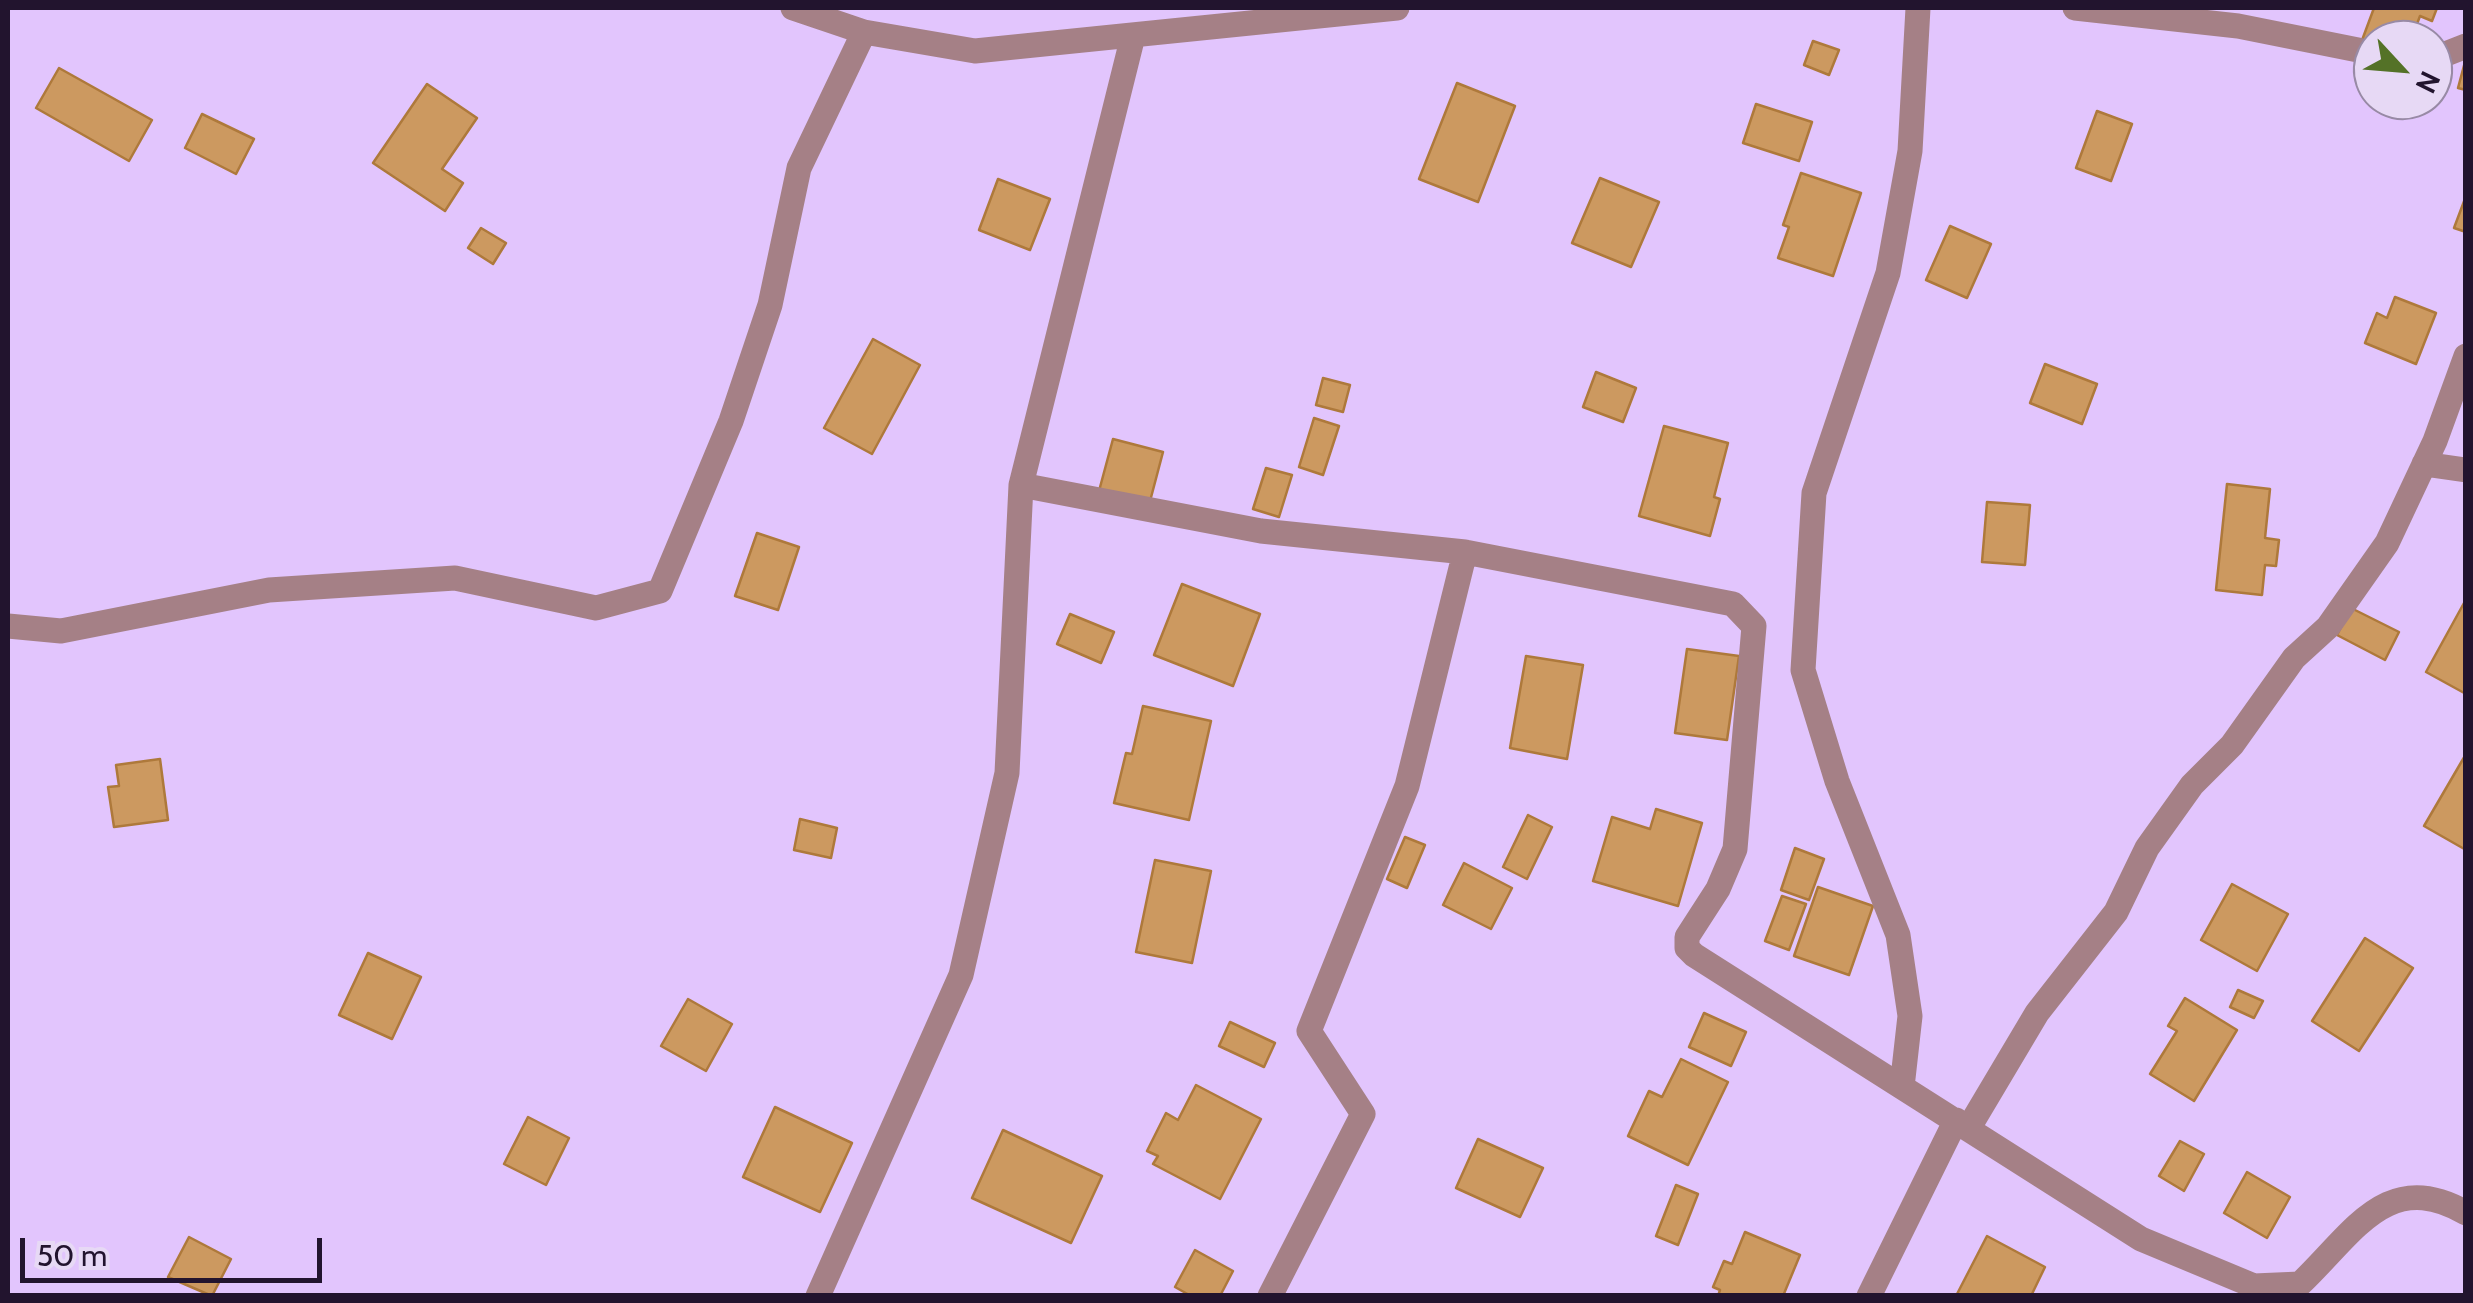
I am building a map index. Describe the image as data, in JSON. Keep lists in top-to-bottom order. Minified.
{"scale_bar":"50 m","north":"bottom right"}
